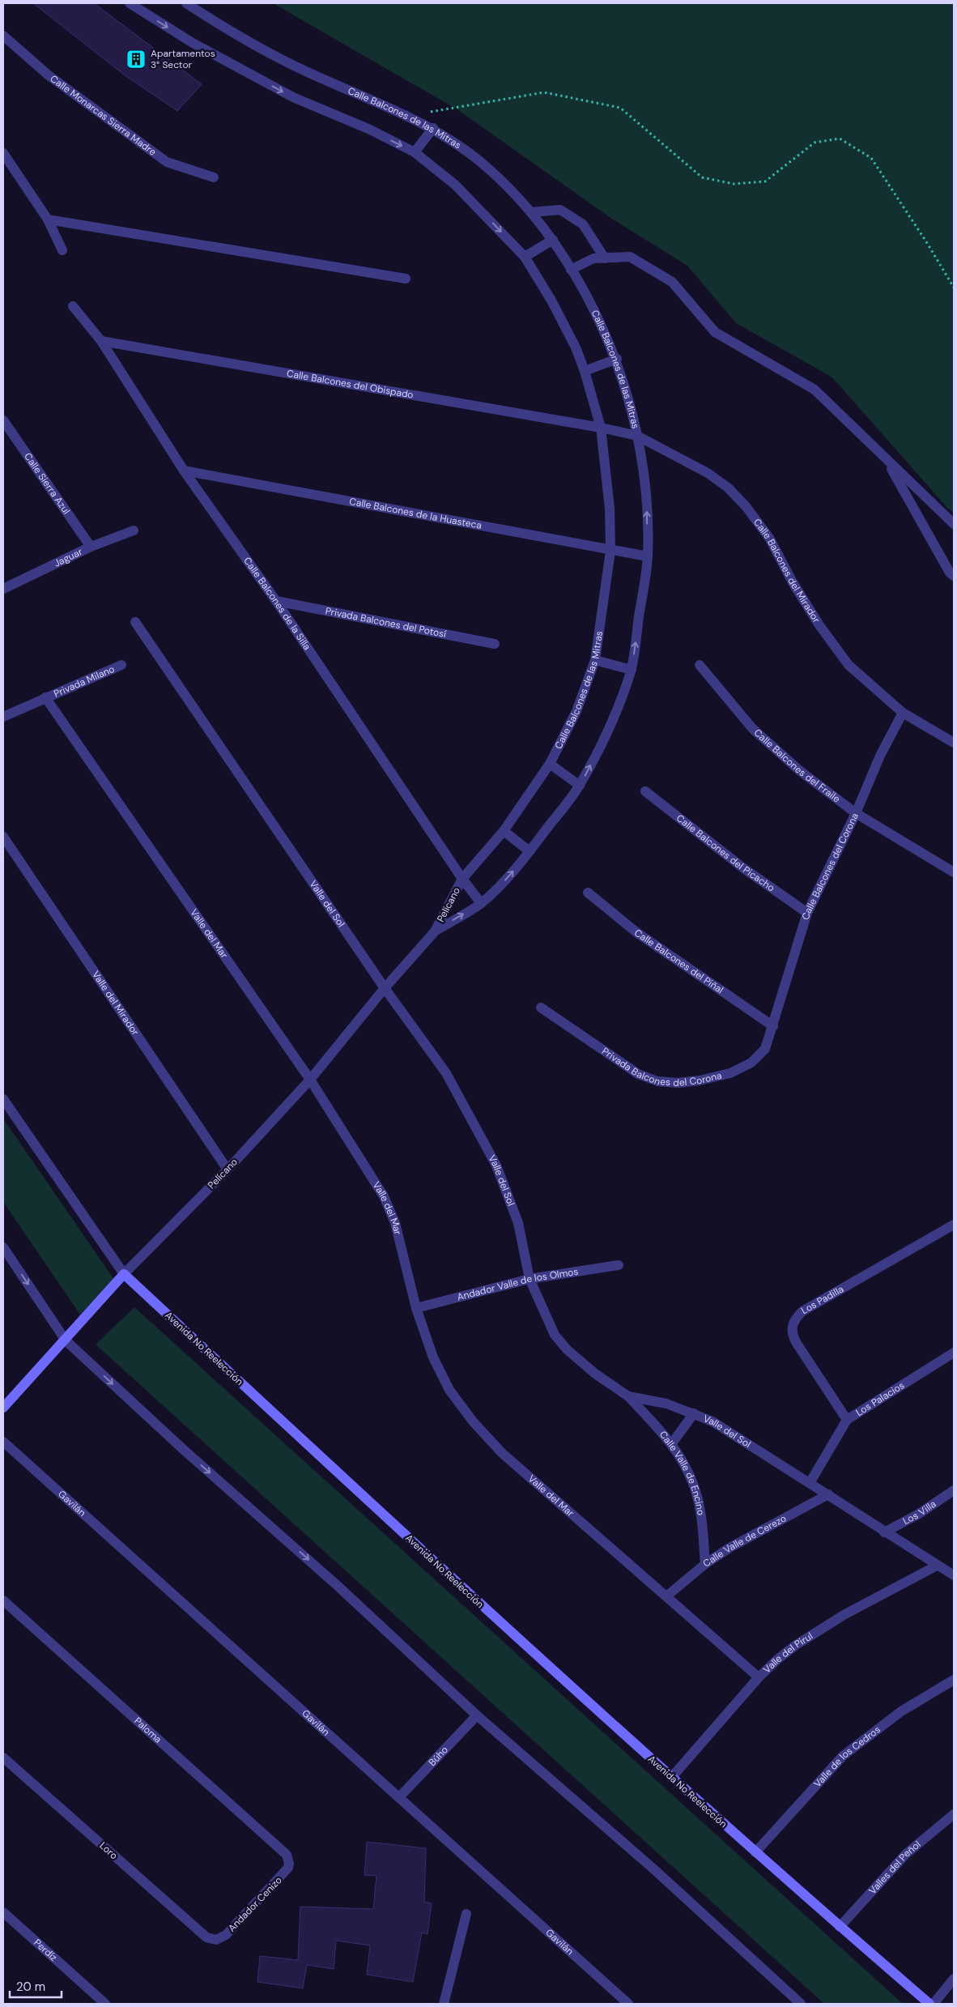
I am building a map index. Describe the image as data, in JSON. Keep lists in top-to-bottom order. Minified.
{"streets":{"street":["Calle Monarcas Sierra Madre","Calle Balcones de las Mitras","Calle Balcones del Obispado","Calle Sierra Azul","Calle Balcones de la Huasteca","Jaguar","Calle Balcones del Mirador","Calle Balcones de la Silla","Privada Balcones del Potosí","Privada Milano","Calle Balcones del Fraile","Calle Balcones del Picacho","Calle Balcones del Corona","Valle del Sol","Pelícano","Valle del Mar","Calle Balcones del Piñal","Valle del Mirador","Privada Balcones del Corona","Andador Valle de los Olmos","Los Padilla","Avenida No Reelección","Los Palacios","Calle Valle de Encino","Gavilán","Los Villa","Calle Valle de Cerezo","Valle del Pirul","Paloma","Búho","Valle de los Cedros","Loro","Valles del Peñol","Andador Cenizo","Perdíz"]},"crossings":[["Calle Balcones de las Mitras","Calle Balcones del Obispado"],["Calle Balcones de las Mitras","Calle Balcones de la Huasteca"],["Calle Balcones de las Mitras","Calle Balcones del Mirador"],["Calle Balcones de las Mitras","Calle Balcones de la Silla"],["Calle Balcones de las Mitras","Pelícano"],["Calle Balcones del Obispado","Calle Balcones del Mirador"],["Calle Balcones del Obispado","Calle Balcones de la Silla"],["Calle Sierra Azul","Jaguar"],["Calle Balcones de la Huasteca","Calle Balcones de la Silla"],["Calle Balcones del Mirador","Calle Balcones del Corona"],["Calle Balcones de la Silla","Privada Balcones del Potosí"],["Calle Balcones de la Silla","Pelícano"],["Privada Milano","Valle del Mar"],["Calle Balcones del Fraile","Calle Balcones del Corona"],["Calle Balcones del Picacho","Calle Balcones del Corona"],["Calle Balcones del Corona","Calle Balcones del Piñal"],["Calle Balcones del Corona","Privada Balcones del Corona"],["Valle del Sol","Pelícano"],["Valle del Sol","Andador Valle de los Olmos"],["Valle del Sol","Los Palacios"],["Valle del Sol","Calle Valle de Encino"],["Valle del Sol","Los Villa"],["Valle del Sol","Calle Valle de Cerezo"],["Valle del Sol","Valle del Pirul"],["Pelícano","Valle del Mar"],["Pelícano","Valle del Mirador"],["Pelícano","Avenida No Reelección"],["Valle del Mar","Andador Valle de los Olmos"],["Valle del Mar","Calle Valle de Cerezo"],["Valle del Mar","Valle del Pirul"],["Calle Balcones del Piñal","Privada Balcones del Corona"],["Los Padilla","Los Palacios"],["Avenida No Reelección","Valle del Pirul"],["Avenida No Reelección","Valle de los Cedros"],["Avenida No Reelección","Valles del Peñol"],["Calle Valle de Encino","Calle Valle de Cerezo"],["Gavilán","Búho"],["Paloma","Andador Cenizo"],["Loro","Andador Cenizo"]],"places":{"building":["Apartamentos 3° Sector"]},"scale_bar":"20 m"}
